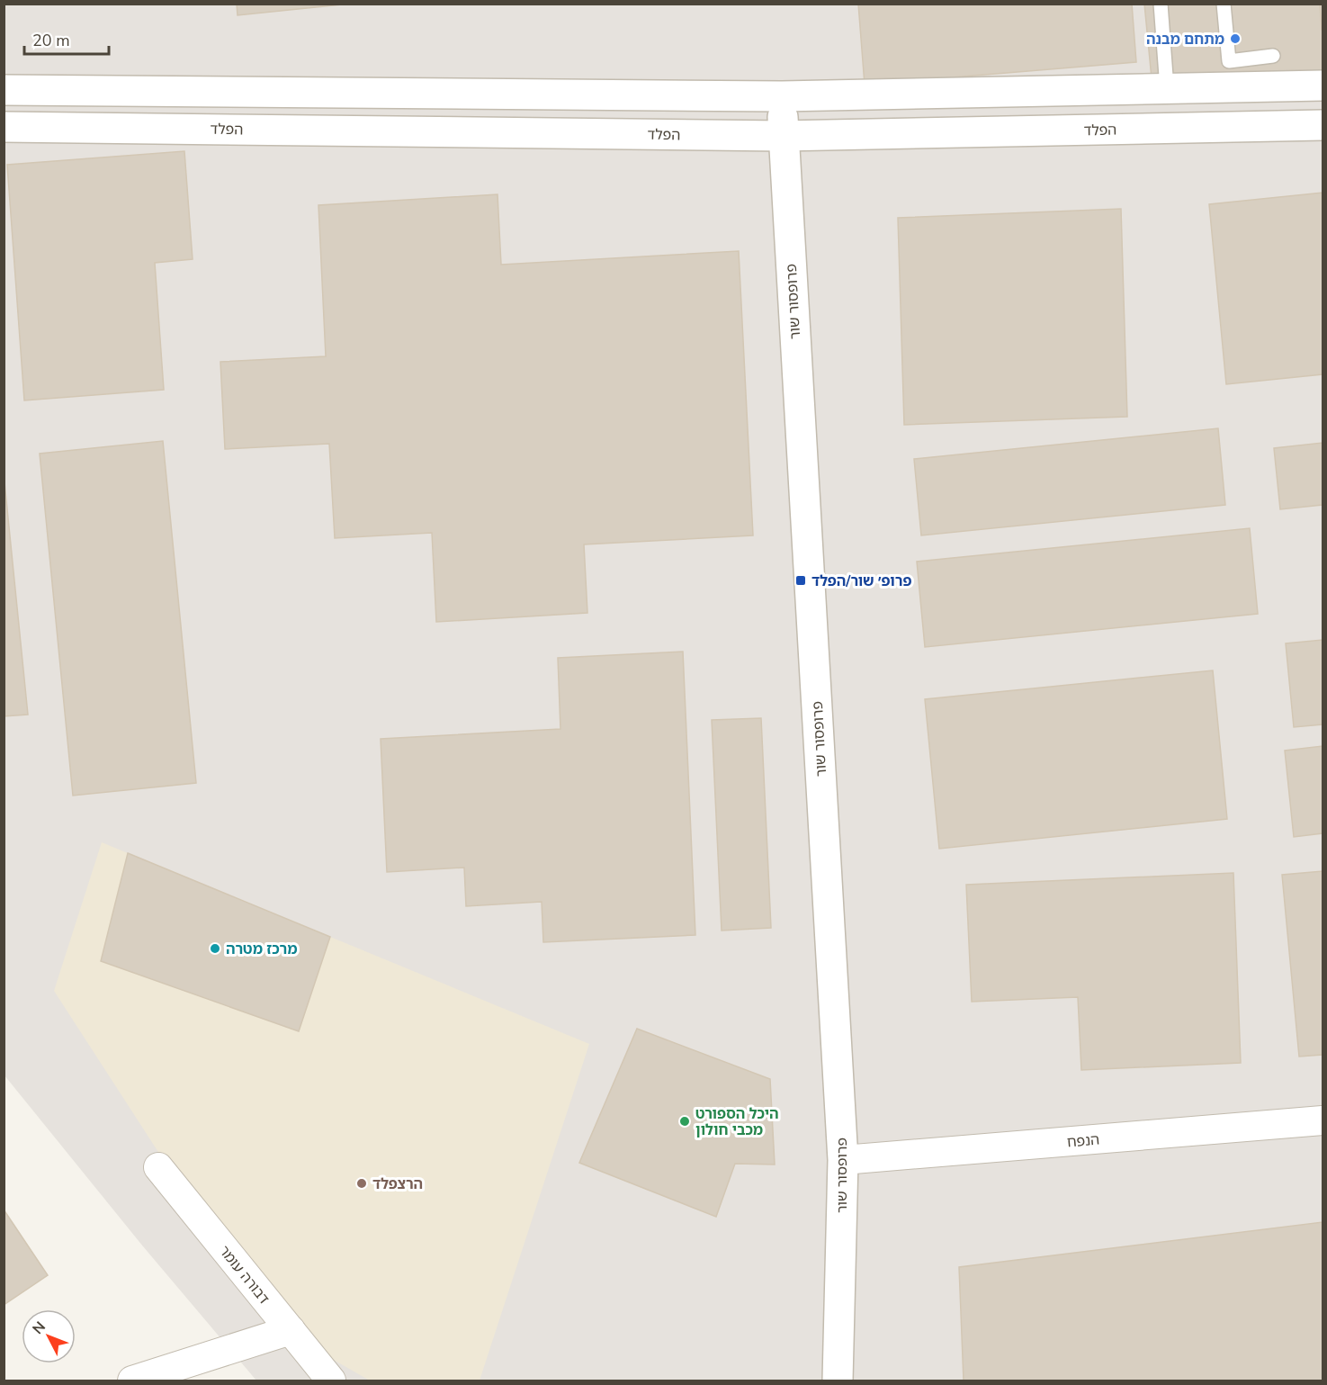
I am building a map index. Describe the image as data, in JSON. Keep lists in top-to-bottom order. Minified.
{"streets":{"street":["הפלד","פרופסור שור","הנפח","דבורה עומר"]},"crossings":[["הפלד","פרופסור שור"],["פרופסור שור","הנפח"]],"places":{"other":["מתחם מבנה","מרכז מטרה","היכל הספורט מכבי חולון","הרצפלד"],"transit":["פרופ׳ שור/הפלד"]},"scale_bar":"20 m","north":"top left"}
